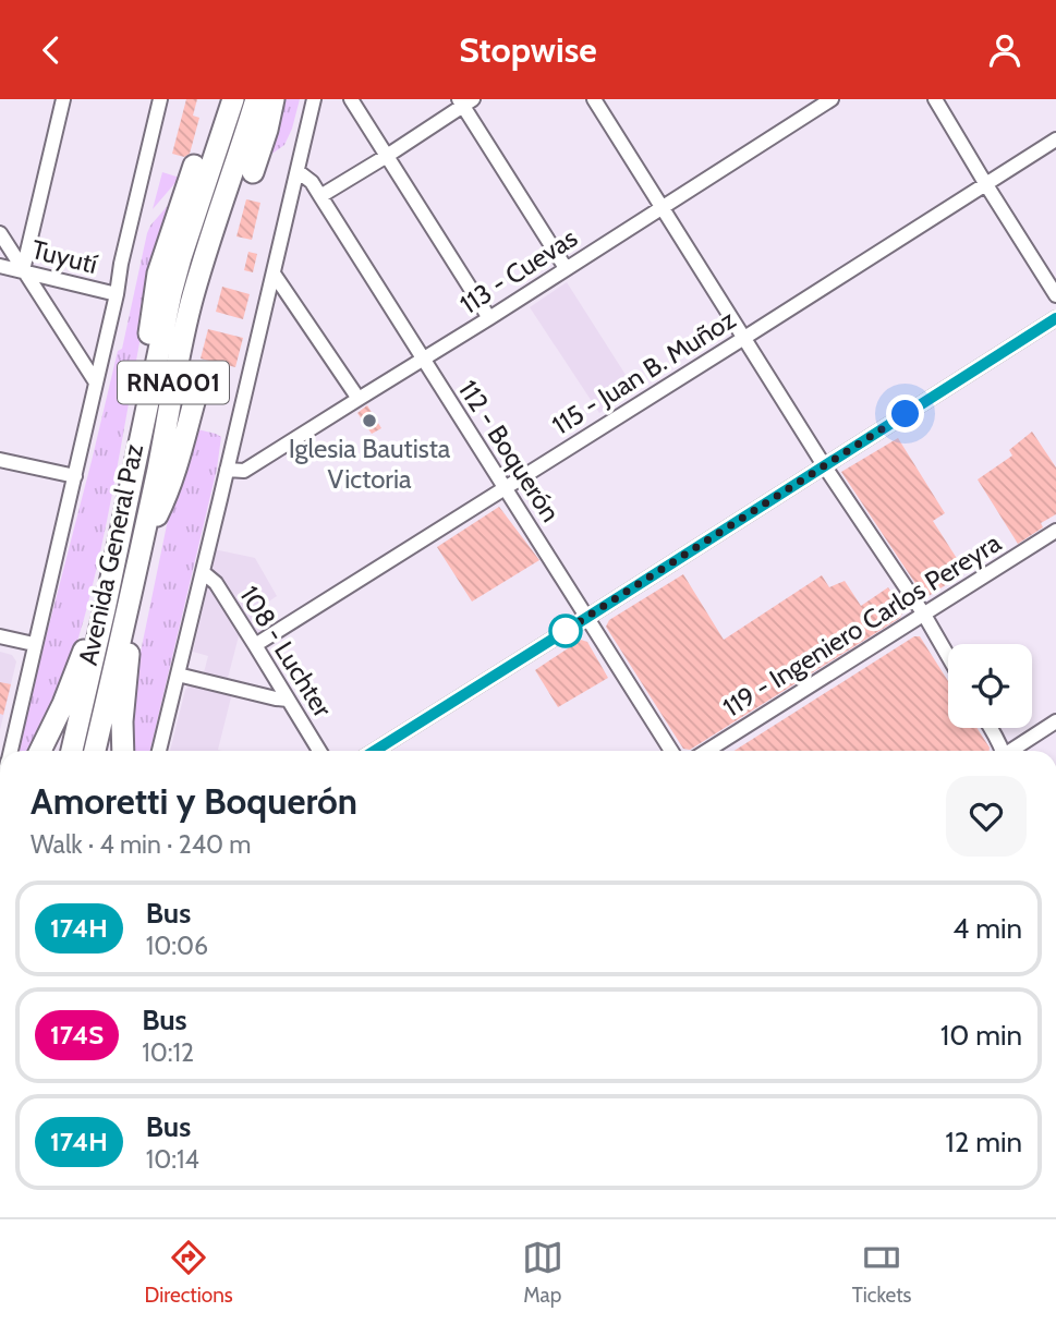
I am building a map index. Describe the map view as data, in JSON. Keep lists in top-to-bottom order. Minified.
{"streets":{"highway":["RNA001","Avenida General Paz"],"street":["Tuyutí","113 - Cuevas","115 - Juan B. Muñoz","112 - Boquerón","119 - Ingeniero Carlos Pereyra","108 - Luchter"]},"crossings":[["Tuyutí","Avenida General Paz"],["113 - Cuevas","112 - Boquerón"],["115 - Juan B. Muñoz","112 - Boquerón"],["115 - Juan B. Muñoz","108 - Luchter"]],"places":["Iglesia Bautista Victoria"],"lines":["bus line 174H"],"page":{"header":"Stopwise","heading":["Amoretti y Boquerón","Walk · 4 min · 240 m"],"list":[{"mark":"174H","name":"Bus","note":"10:06","value":"4 min"},{"mark":"174S","name":"Bus","note":"10:12","value":"10 min"},{"mark":"174H","name":"Bus","note":"10:14","value":"12 min"}],"tabs":["Directions","Map","Tickets"]}}
